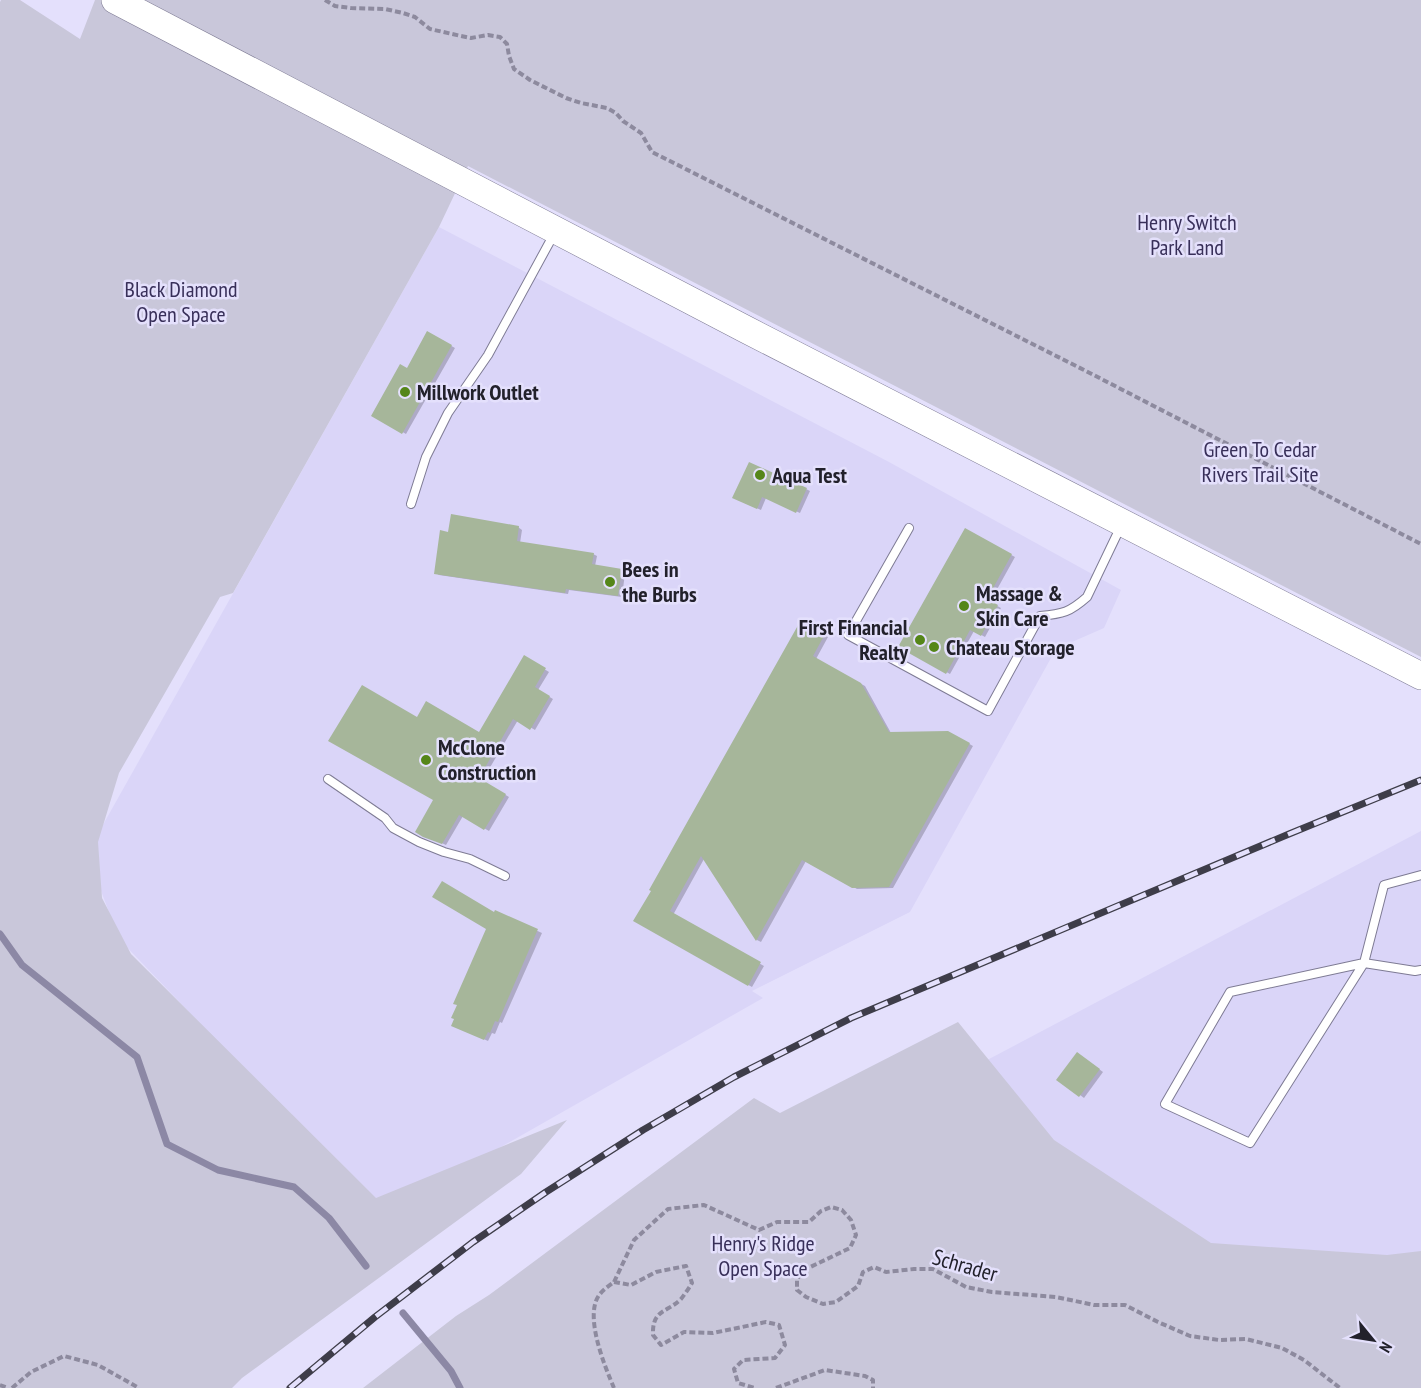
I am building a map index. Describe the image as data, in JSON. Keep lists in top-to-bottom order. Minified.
{"streets":{"path":["Schrader"]},"parks":["Henry Switch Park Land","Black Diamond Open Space","Green To Cedar Rivers Trail Site","Henry's Ridge Open Space"],"places":["Millwork Outlet","Aqua Test","Bees in the Burbs","Massage & Skin Care","First Financial Realty","Chateau Storage","McClone Construction"],"north":"bottom right"}
